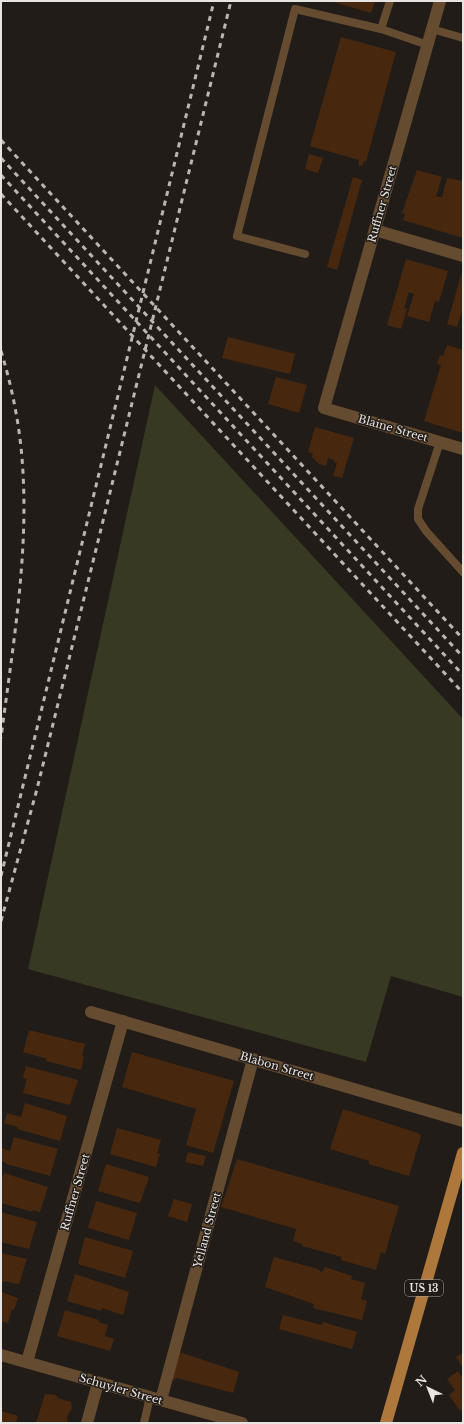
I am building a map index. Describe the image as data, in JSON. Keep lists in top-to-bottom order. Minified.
{"streets":{"main road":["US 13"],"street":["Ruffner Street","Blaine Street","Blabon Street","Yelland Street","Schuyler Street"]},"crossings":[["Ruffner Street","Blaine Street"],["Ruffner Street","Blabon Street"],["Ruffner Street","Schuyler Street"],["Blabon Street","Yelland Street"],["Yelland Street","Schuyler Street"]],"north":"top left"}
